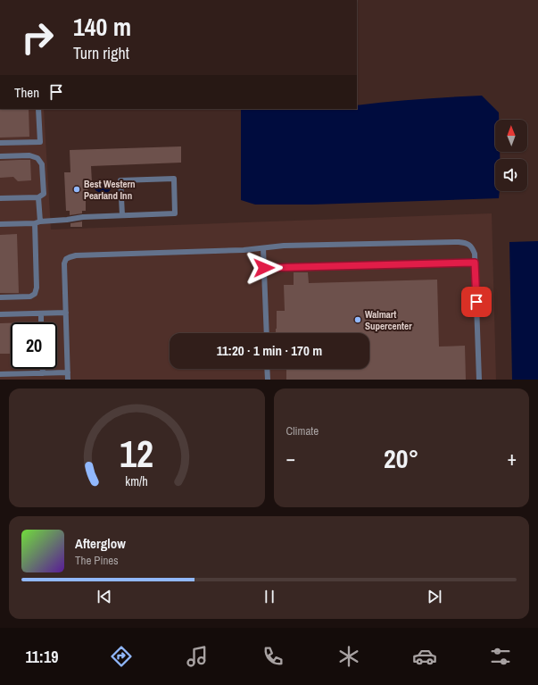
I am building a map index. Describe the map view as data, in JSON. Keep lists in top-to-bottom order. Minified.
{"places":["Best Western Pearland Inn","Walmart Supercenter"],"north":"top","page":{"turn":["140 m","Turn right"],"then":"Then","limit":"20","trip":"11:20 · 1 min · 170 m","tile":"Climate","heat":["−","20°","+"],"song":["Afterglow","The Pines"],"tabs":"11:19","gauge":["12","km/h"]}}
